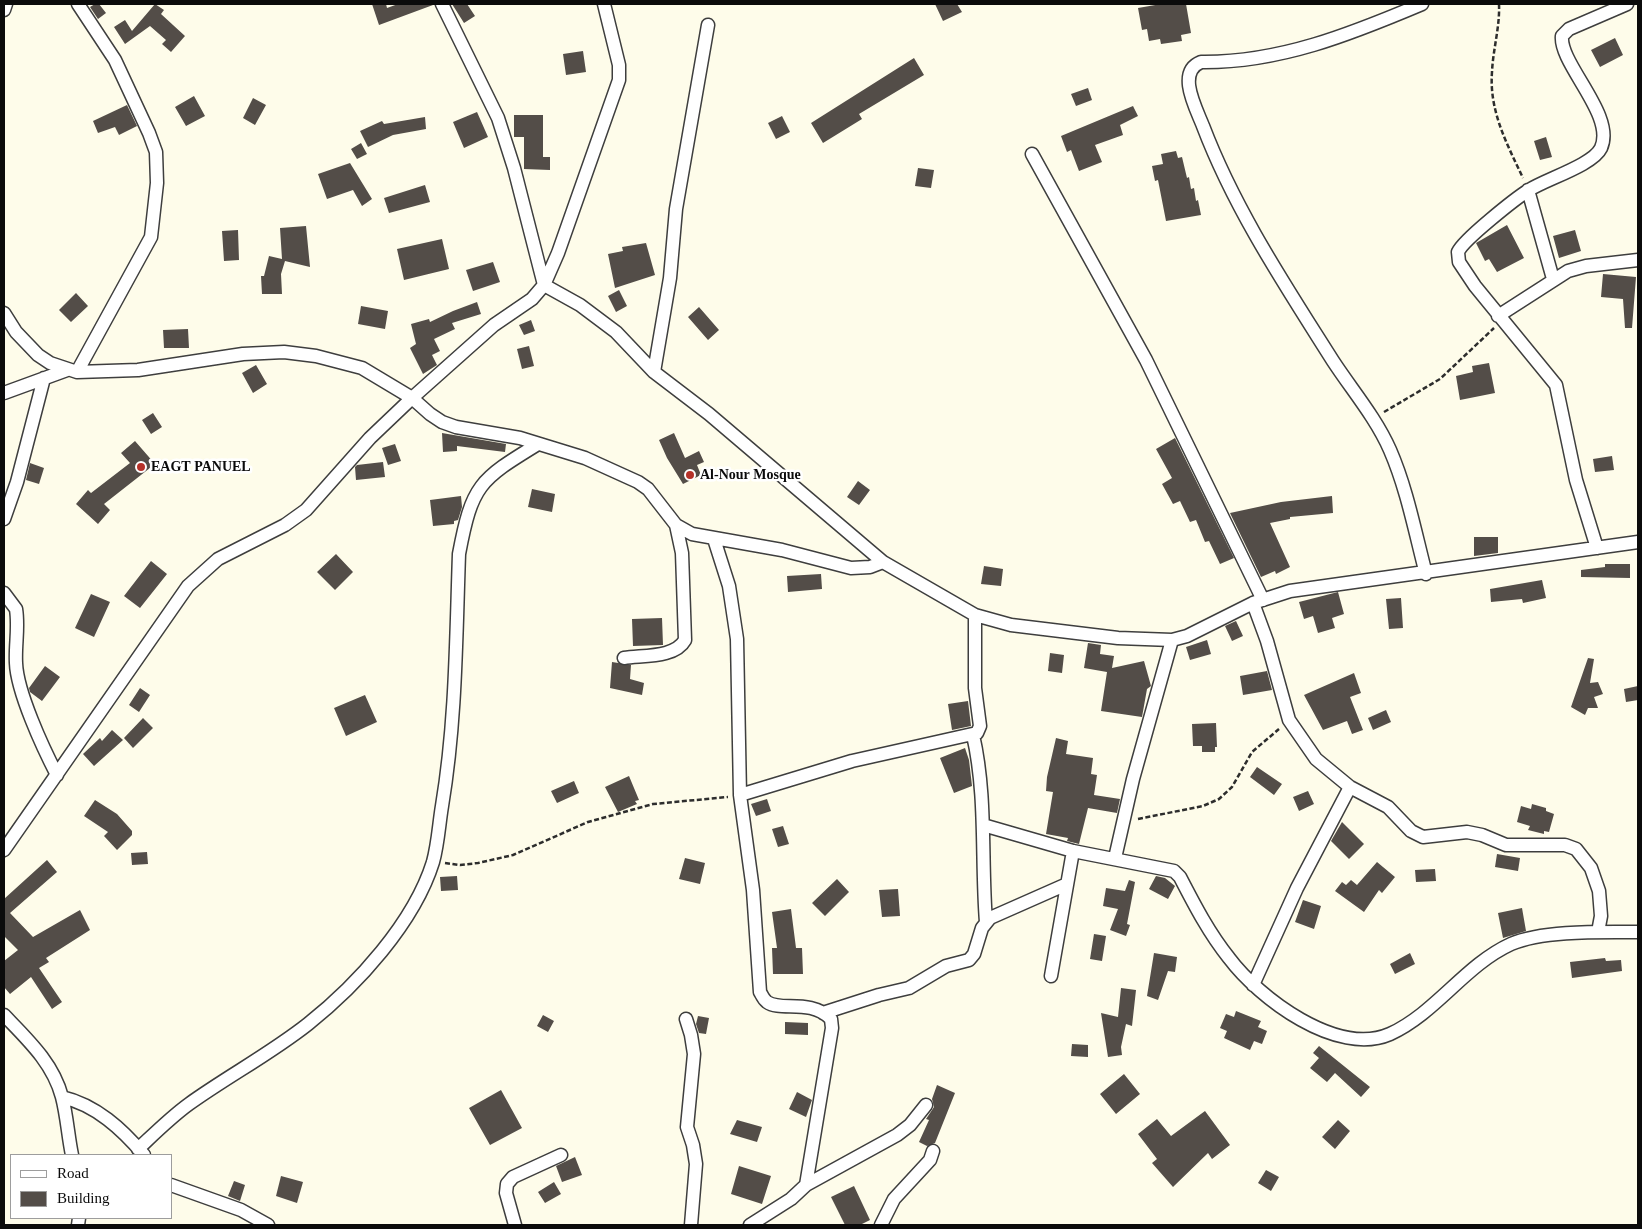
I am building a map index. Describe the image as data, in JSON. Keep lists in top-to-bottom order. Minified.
{"places":["EAGT PANUEL","Al-Nour Mosque"],"legend":["Road","Building"]}
